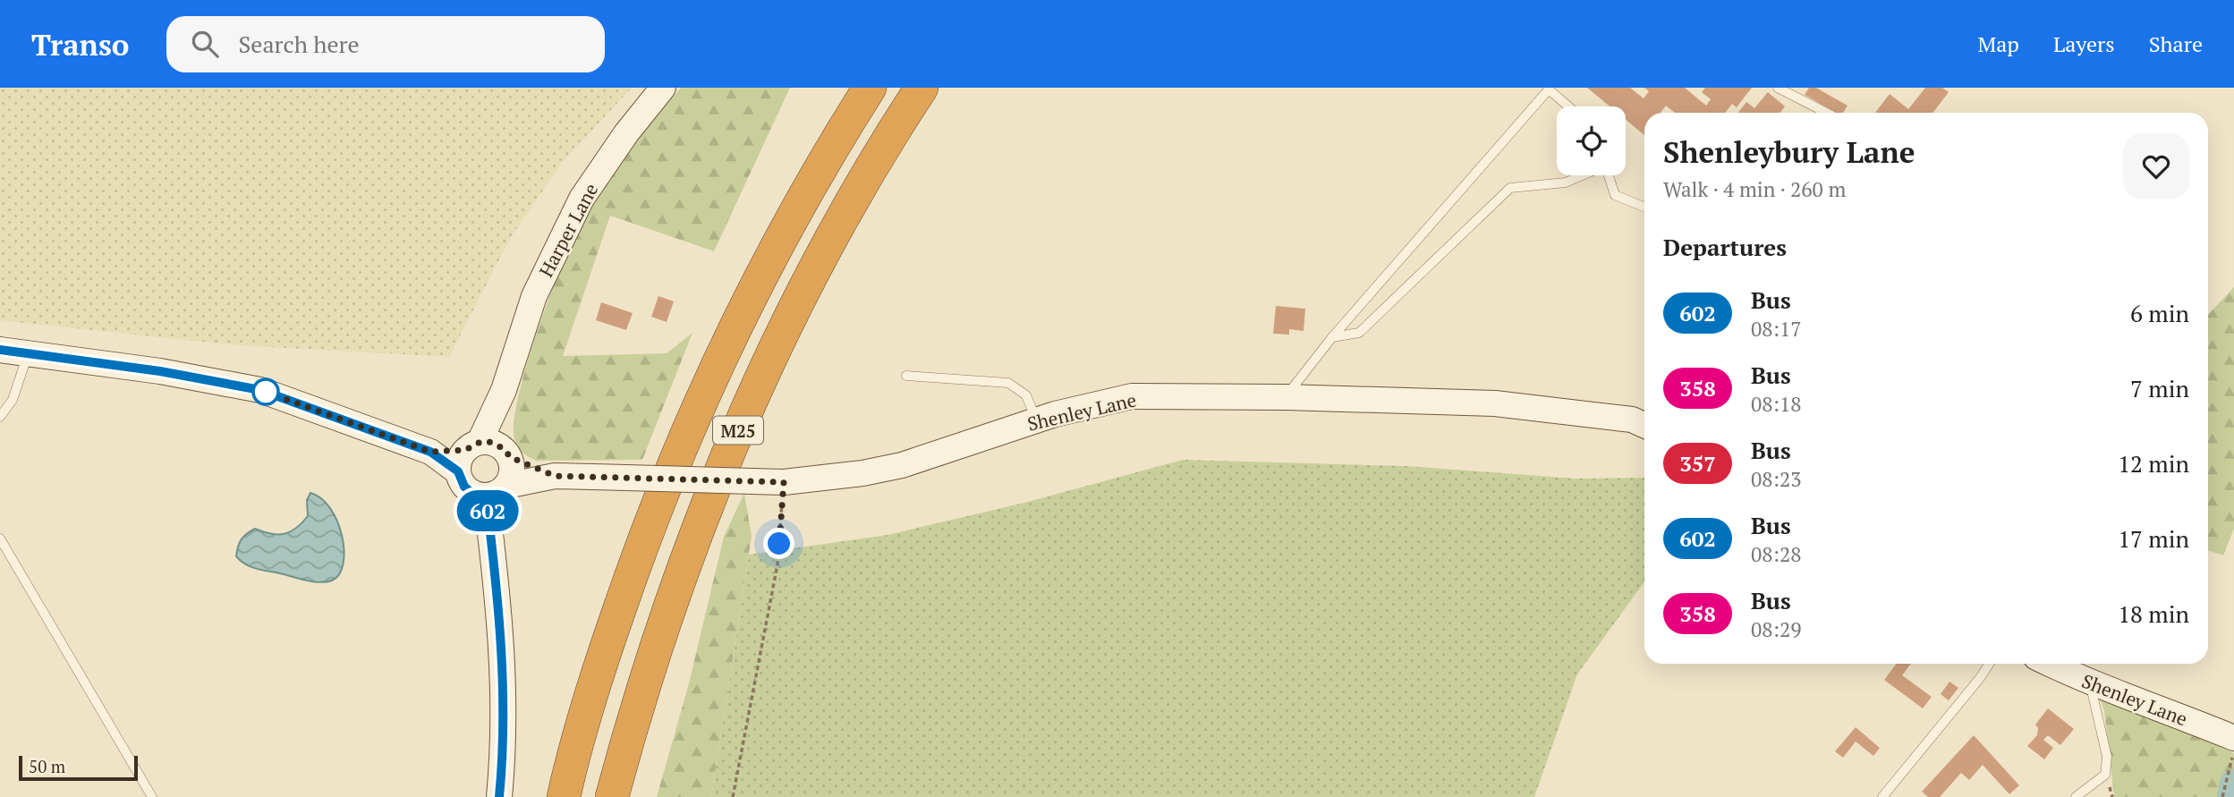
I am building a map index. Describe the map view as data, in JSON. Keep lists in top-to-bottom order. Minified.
{"streets":{"highway":["M25"],"main road":["Harper Lane","Shenley Lane"]},"crossings":[["Harper Lane","Shenley Lane"]],"lines":["bus line 602"],"scale_bar":"50 m","page":{"header":"Transo","search":"Search here","nav":["Map","Layers","Share"],"on_map":"602","heading":[["Shenleybury Lane","Walk · 4 min · 260 m"],"Departures"],"list":[{"mark":"602","name":"Bus","note":"08:17","value":"6 min"},{"mark":"358","name":"Bus","note":"08:18","value":"7 min"},{"mark":"357","name":"Bus","note":"08:23","value":"12 min"},{"mark":"602","name":"Bus","note":"08:28","value":"17 min"},{"mark":"358","name":"Bus","note":"08:29","value":"18 min"}],"scale":"50 m"}}
